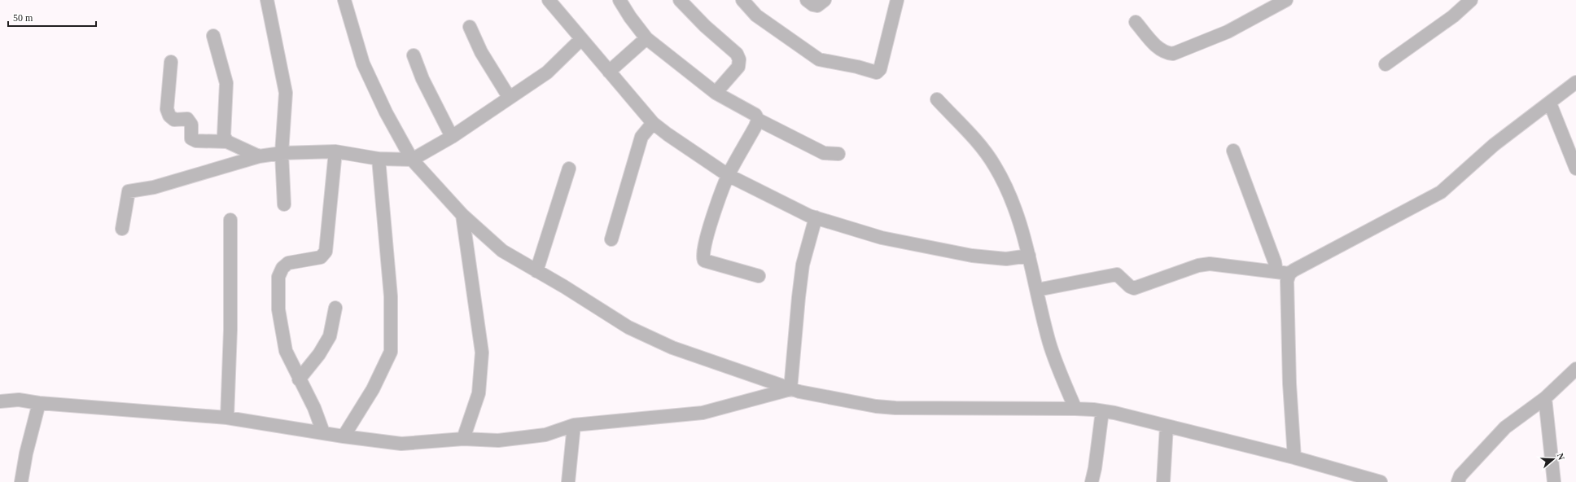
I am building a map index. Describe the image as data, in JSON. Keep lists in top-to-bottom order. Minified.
{"scale_bar":"50 m","north":"right"}
